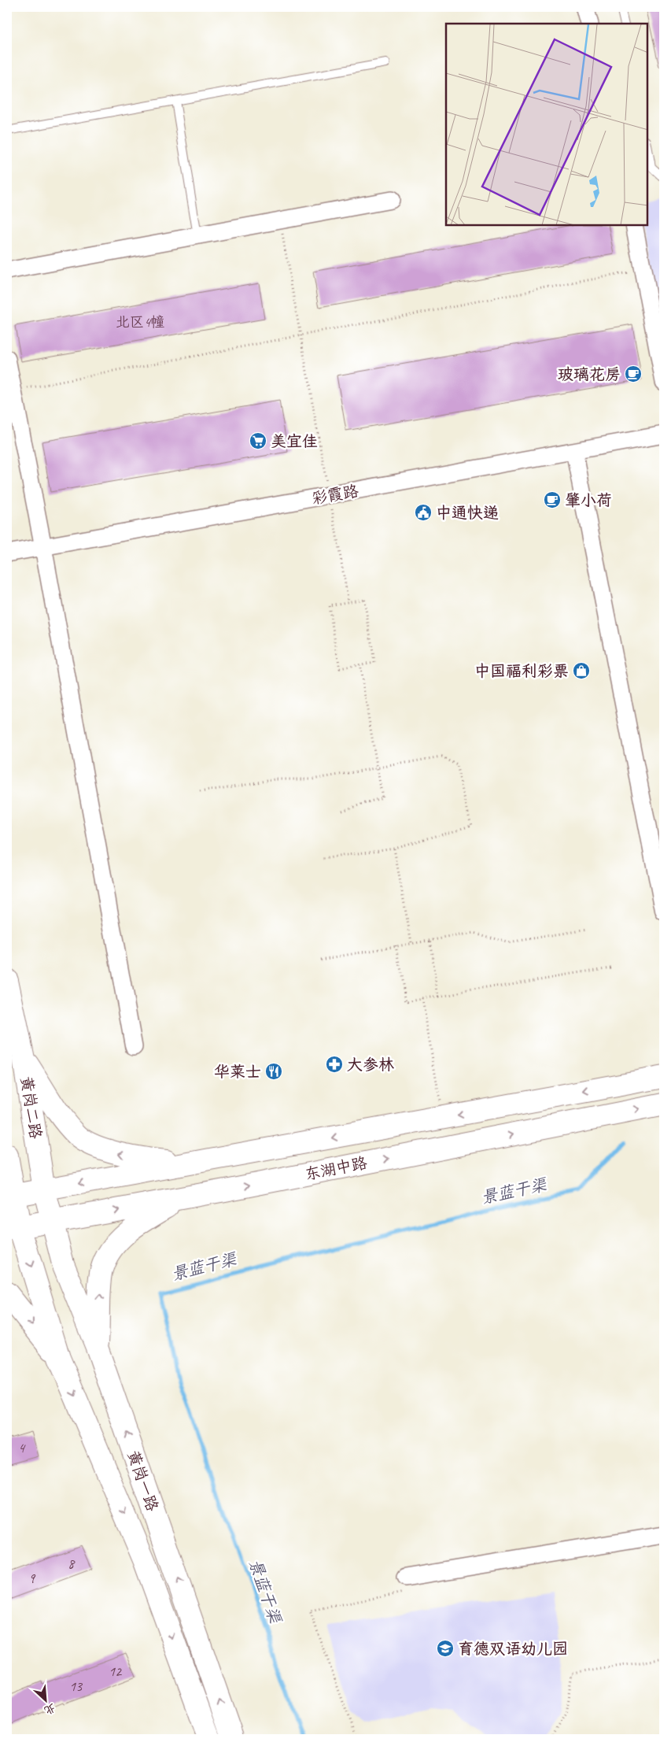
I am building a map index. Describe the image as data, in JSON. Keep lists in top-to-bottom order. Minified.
{"streets":{"main road":["黄岗二路","东湖中路","黄岗一路"],"street":["彩霞路"]},"crossings":[["黄岗二路","东湖中路"],["黄岗二路","黄岗一路"],["东湖中路","黄岗一路"]],"water":["景蓝干渠"],"places":{"cafe":["玻璃花房","肇小荷"],"supermarket":["美宜佳"],"public building":["中通快递"],"shop":["中国福利彩票"],"pharmacy":["大参林"],"restaurant":["华莱士"],"school or university":["育德双语幼儿园"]},"house_numbers":["北区4幢","4","8","9","12","13"],"north":"bottom right"}
